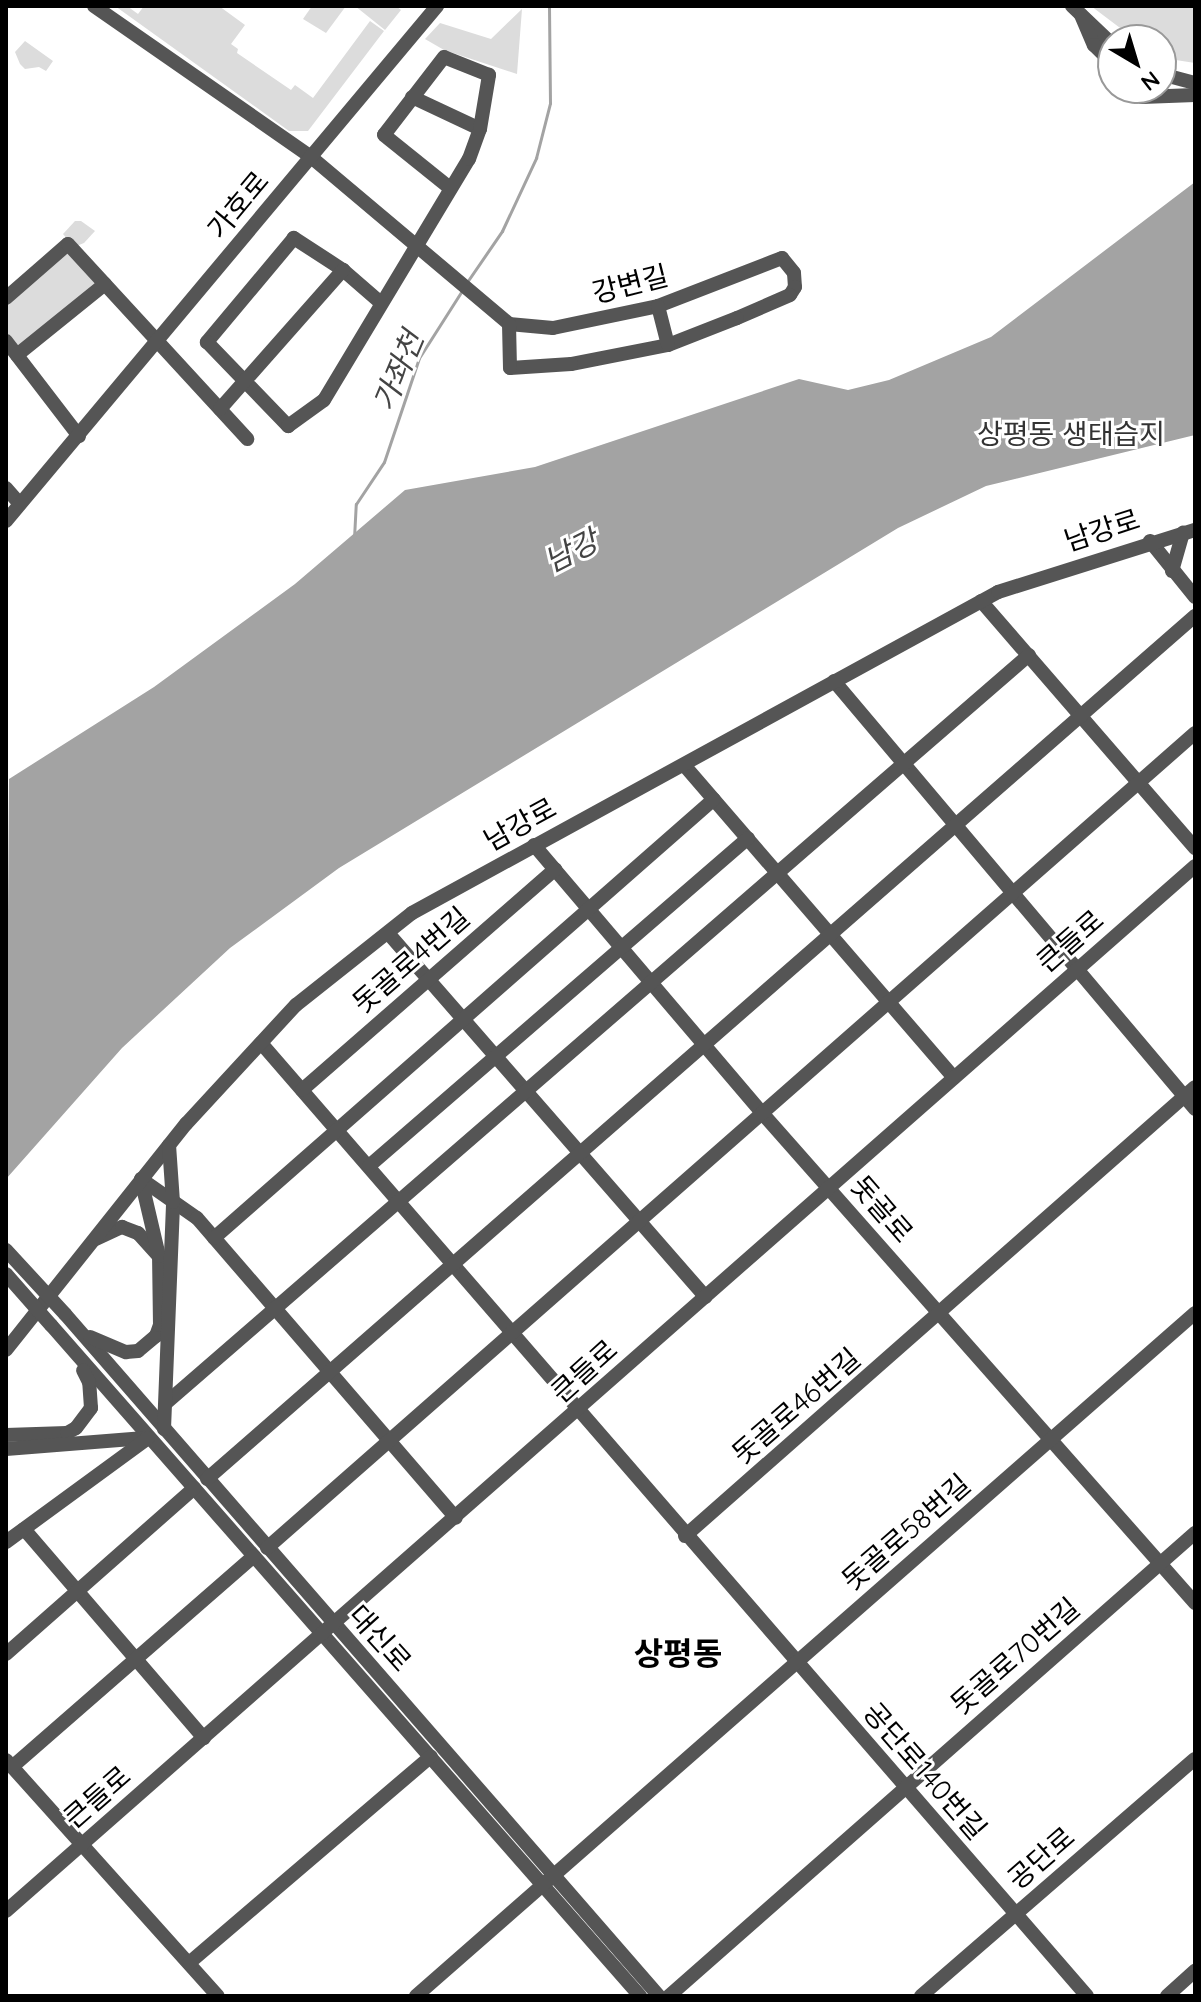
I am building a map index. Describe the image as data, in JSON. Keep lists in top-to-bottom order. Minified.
{"streets":{"street":["가호로","강변길","남강로","큰들로","돗골로4번길","돗골로","돗골로46번길","돗골로58번길","대신로","돗골로70번길","공단로140번길","공단로"]},"crossings":[["남강로","돗골로"],["남강로","공단로140번길"],["큰들로","돗골로"],["큰들로","대신로"],["큰들로","공단로140번길"],["돗골로4번길","돗골로"],["돗골로4번길","공단로140번길"],["돗골로","돗골로46번길"],["돗골로","돗골로58번길"],["돗골로","돗골로70번길"],["돗골로46번길","공단로140번길"],["돗골로58번길","대신로"],["돗골로58번길","공단로140번길"],["돗골로70번길","공단로140번길"],["공단로140번길","공단로"]],"districts":["상평동"],"water":["가좌천","남강"],"parks":["상평동 생태습지"],"north":"bottom right"}
